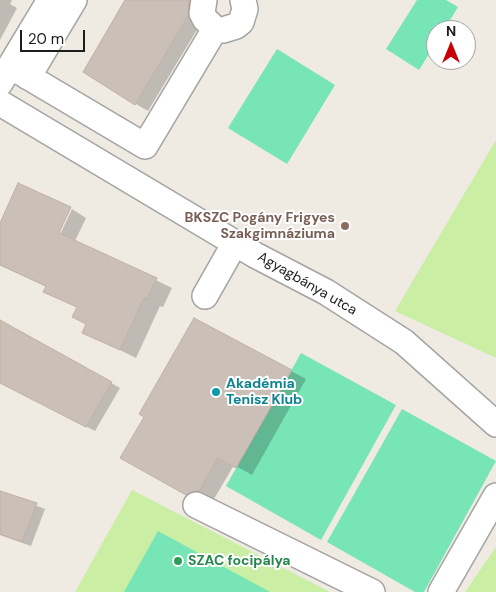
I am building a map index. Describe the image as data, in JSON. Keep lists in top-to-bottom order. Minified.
{"streets":{"street":["Agyagbánya utca"]},"places":["BKSZC Pogány Frigyes Szakgimnáziuma","Akadémia Tenisz Klub","SZAC focipálya"],"scale_bar":"20 m","north":"top"}
